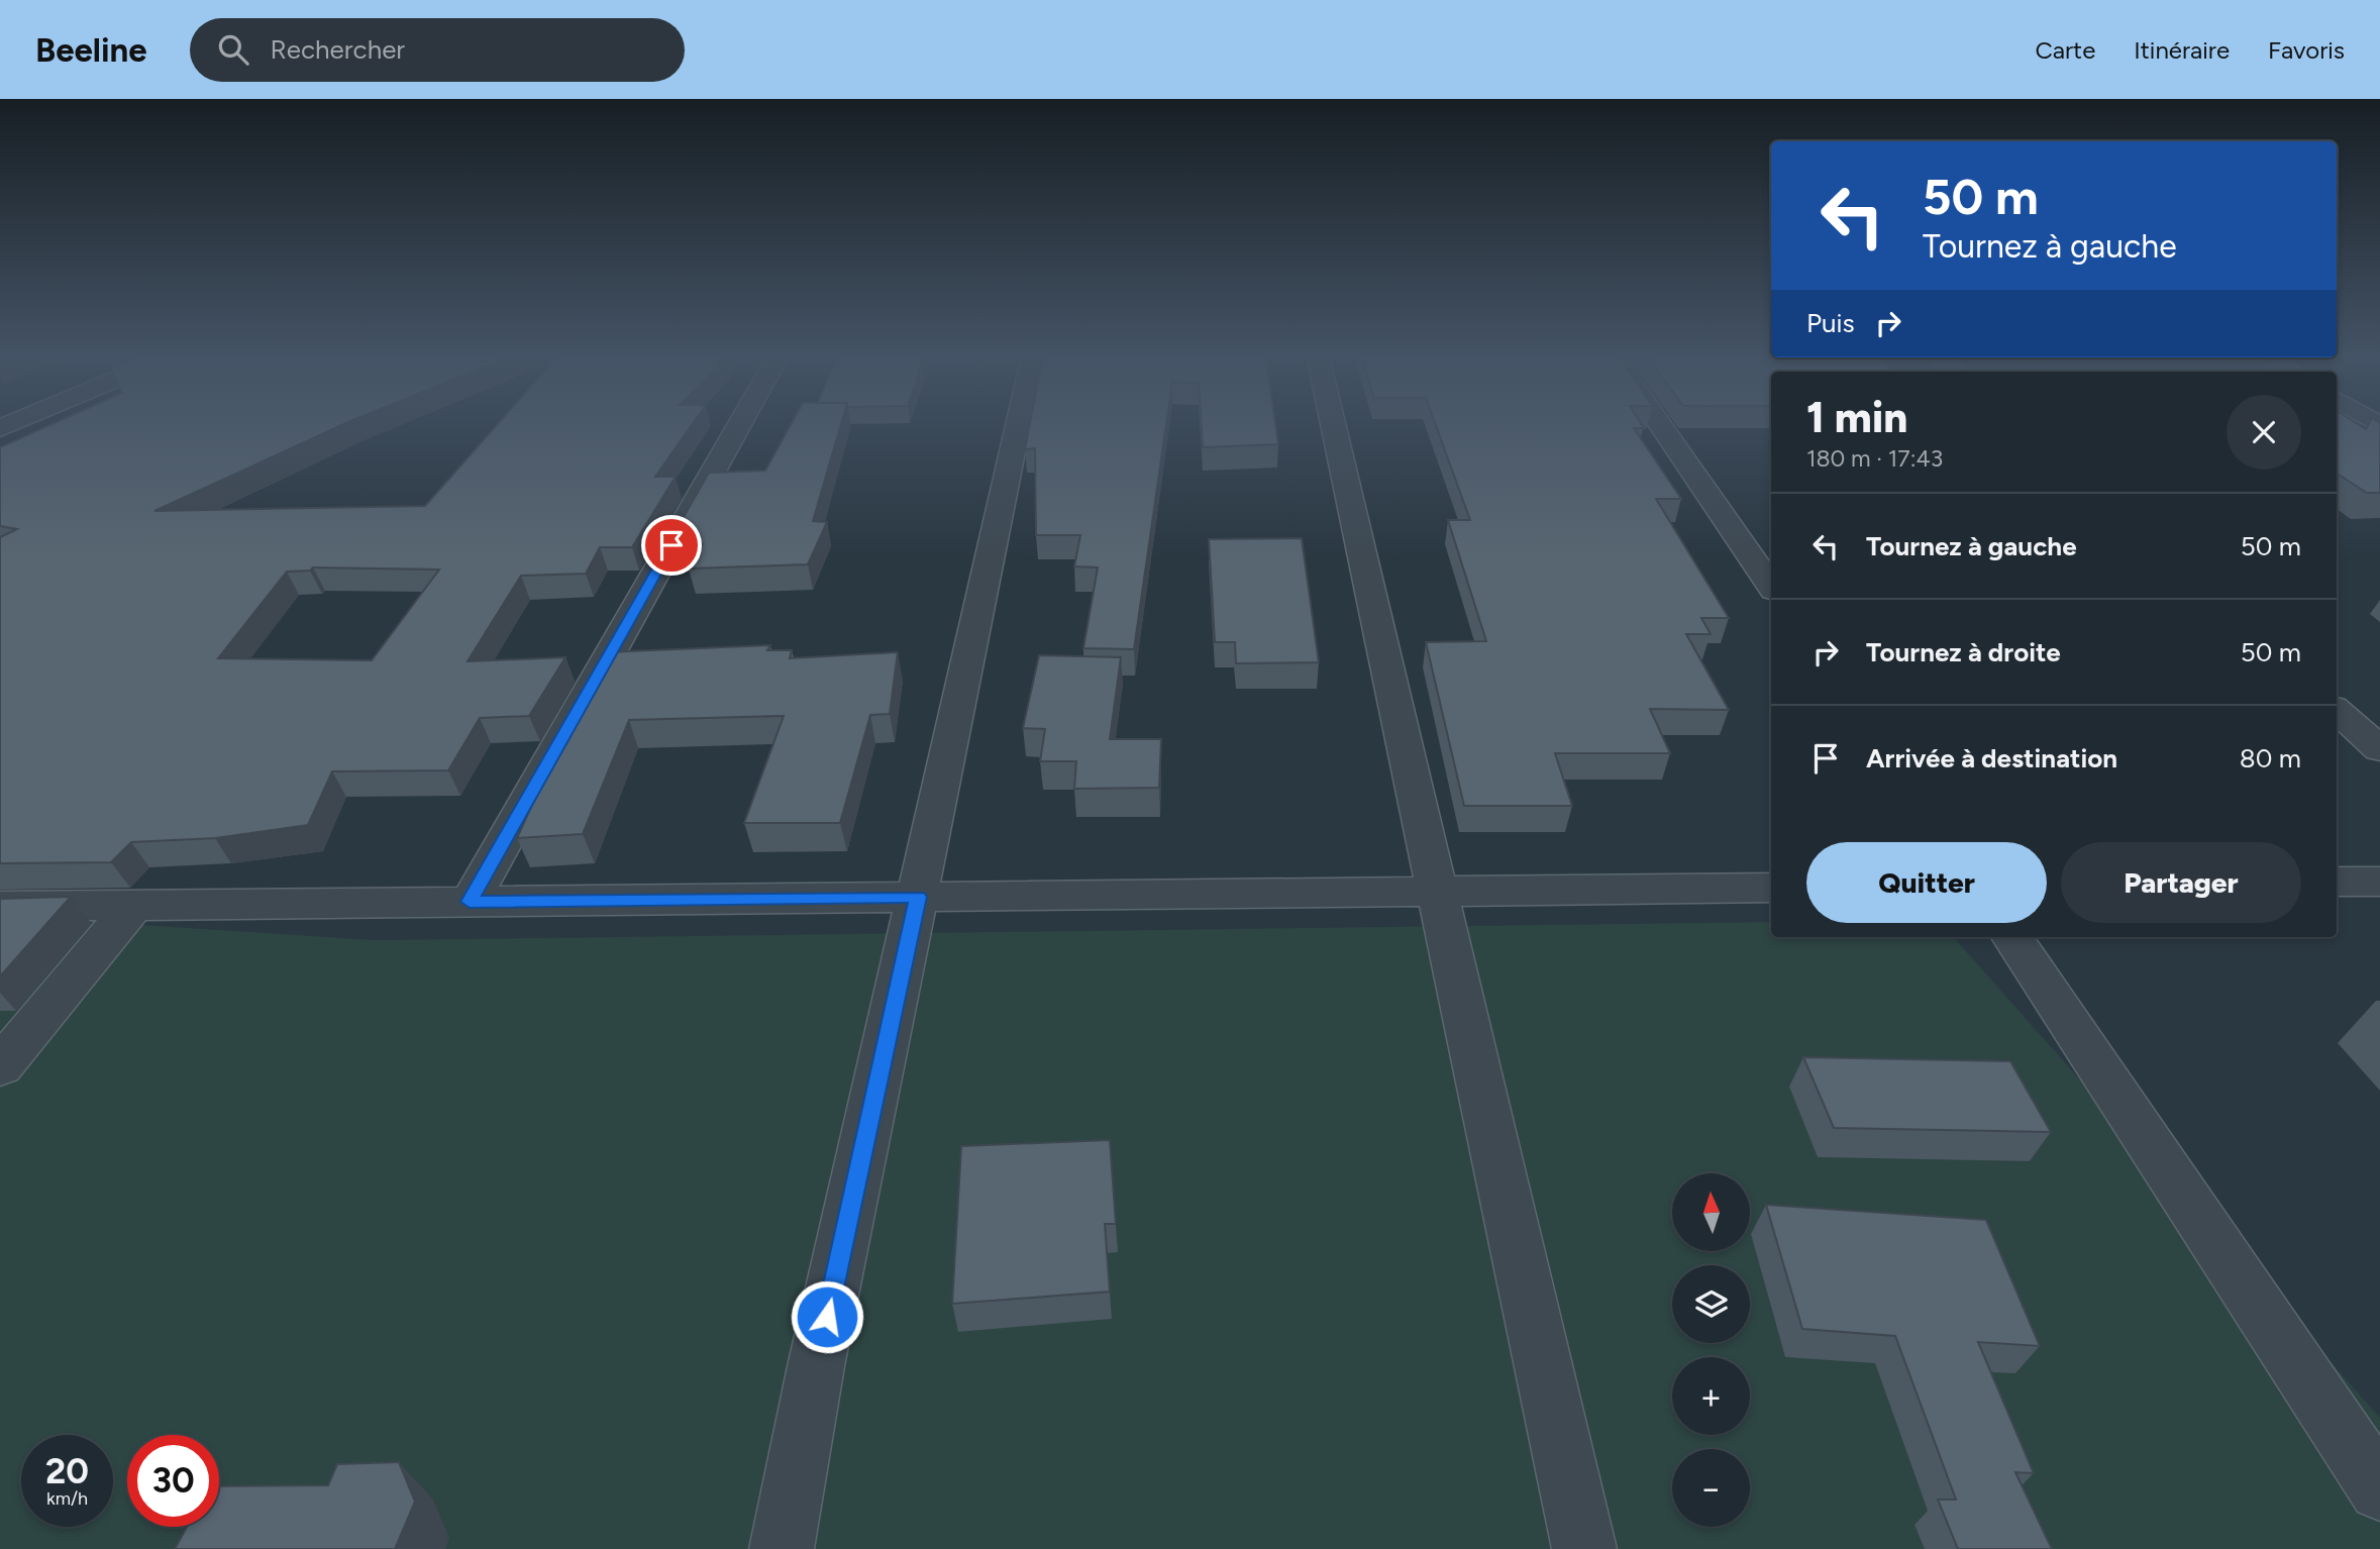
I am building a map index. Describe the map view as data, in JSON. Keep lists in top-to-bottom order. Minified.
{"north":"top","page":{"header":"Beeline","search":"Rechercher","nav":["Carte","Itinéraire","Favoris"],"turn":["50 m","Tournez à gauche"],"then":"Puis","heading":["1 min","180 m · 17:43"],"list":[{"name":"Tournez à gauche","value":"50 m"},{"name":"Tournez à droite","value":"50 m"},{"name":"Arrivée à destination","value":"80 m"}],"buttons":["Quitter","Partager"],"map_buttons":["+","−"],"speed":"20 km/h","limit":"30"}}
